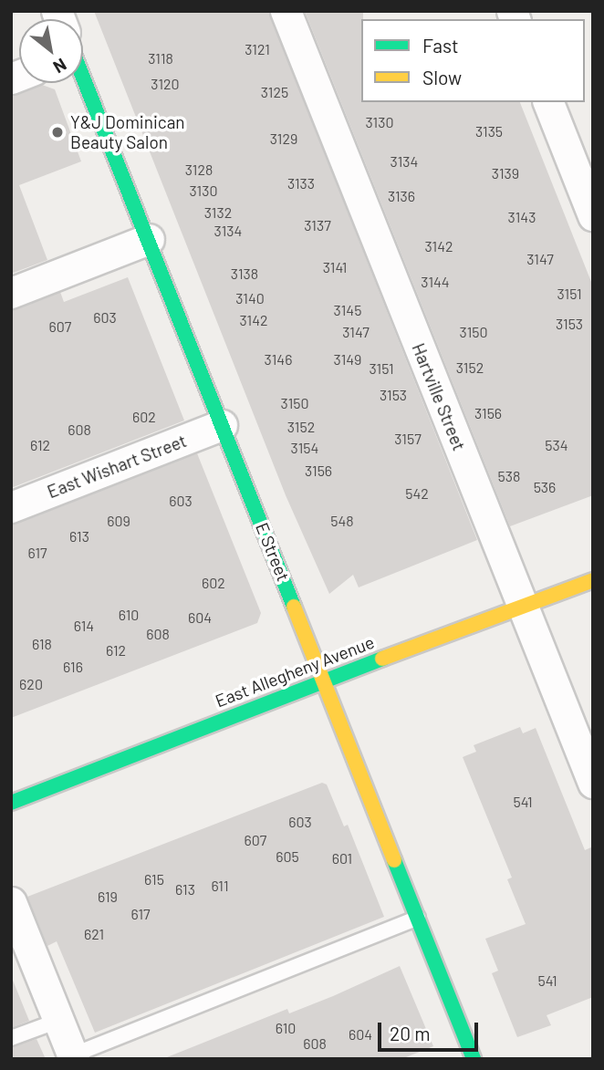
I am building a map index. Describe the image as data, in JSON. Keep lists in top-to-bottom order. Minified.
{"streets":{"street":["Hartville Street","East Wishart Street","E Street","East Allegheny Avenue"]},"crossings":[["Hartville Street","East Allegheny Avenue"],["East Wishart Street","E Street"],["E Street","East Allegheny Avenue"]],"places":["Y&J Dominican Beauty Salon"],"house_numbers":["3121","3118","3120","3125","3130","3135","3129","3134","3128","3139","3133","3130","3136","3132","3143","3137","3134","3142","3147","3141","3138","3144","3151","3140","3145","603","3142","3153","607","3147","3150","3146","3149","3152","3151","3153","3150","3156","602","3152","608","3157","612","534","3154","3156","538","536","542","603","609","548","613","617","602","610","604","614","608","618","612","616","620","541","603","607","605","601","615","611","613","619","617","621","541","610","604","608"],"legend":["Fast","Slow"],"scale_bar":"20 m","north":"bottom right"}
